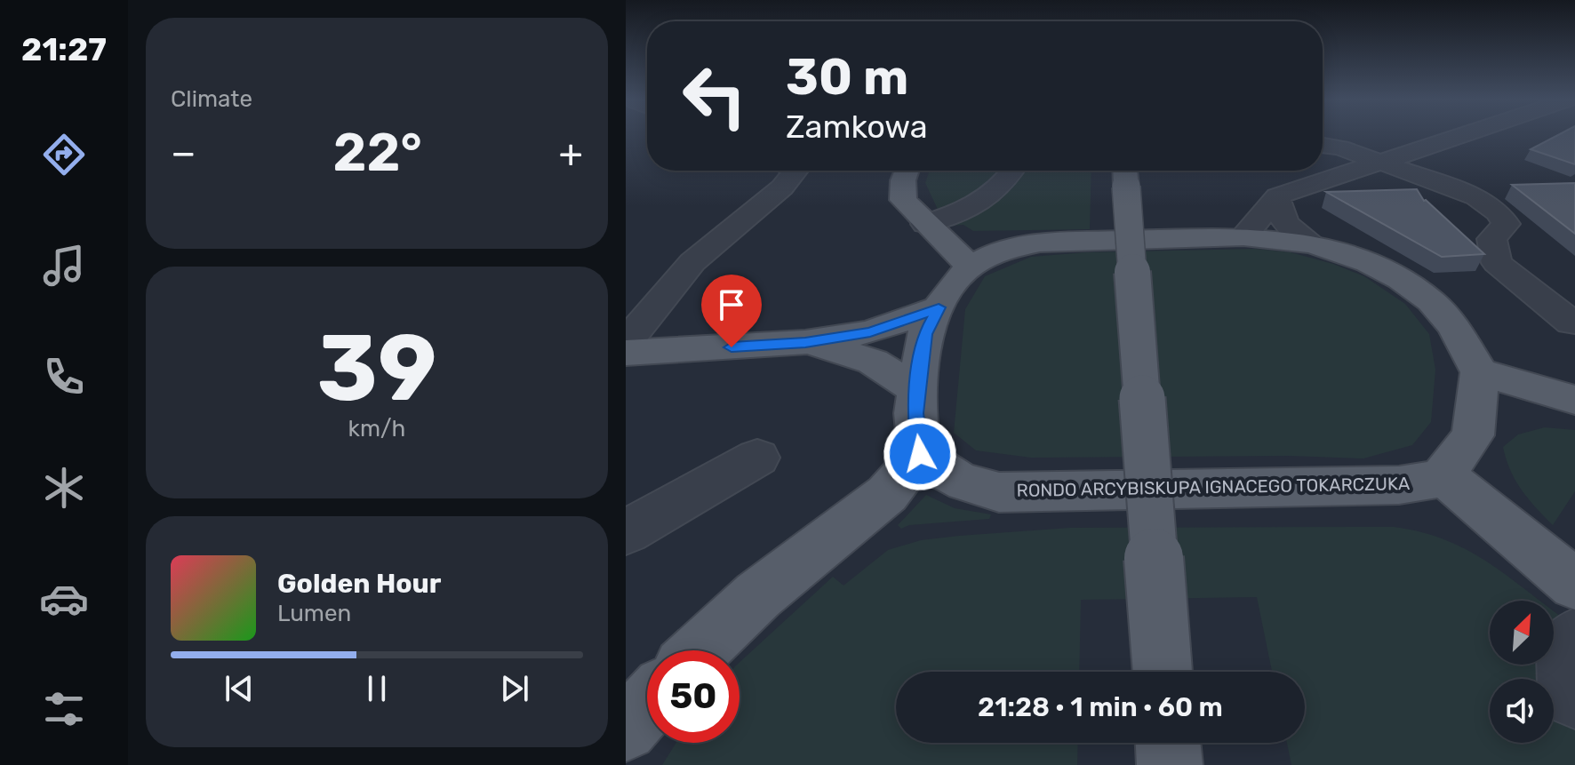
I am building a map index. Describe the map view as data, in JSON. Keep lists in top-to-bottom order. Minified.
{"streets":{"main road":["RONDO ARCYBISKUPA IGNACEGO TOKARCZUKA"]},"north":"top right","page":{"tabs":"21:27","tile":["Climate",["39","km/h"]],"turn":["30 m","Zamkowa"],"heat":["−","22°","+"],"song":["Golden Hour","Lumen"],"limit":"50","trip":"21:28 · 1 min · 60 m"}}
